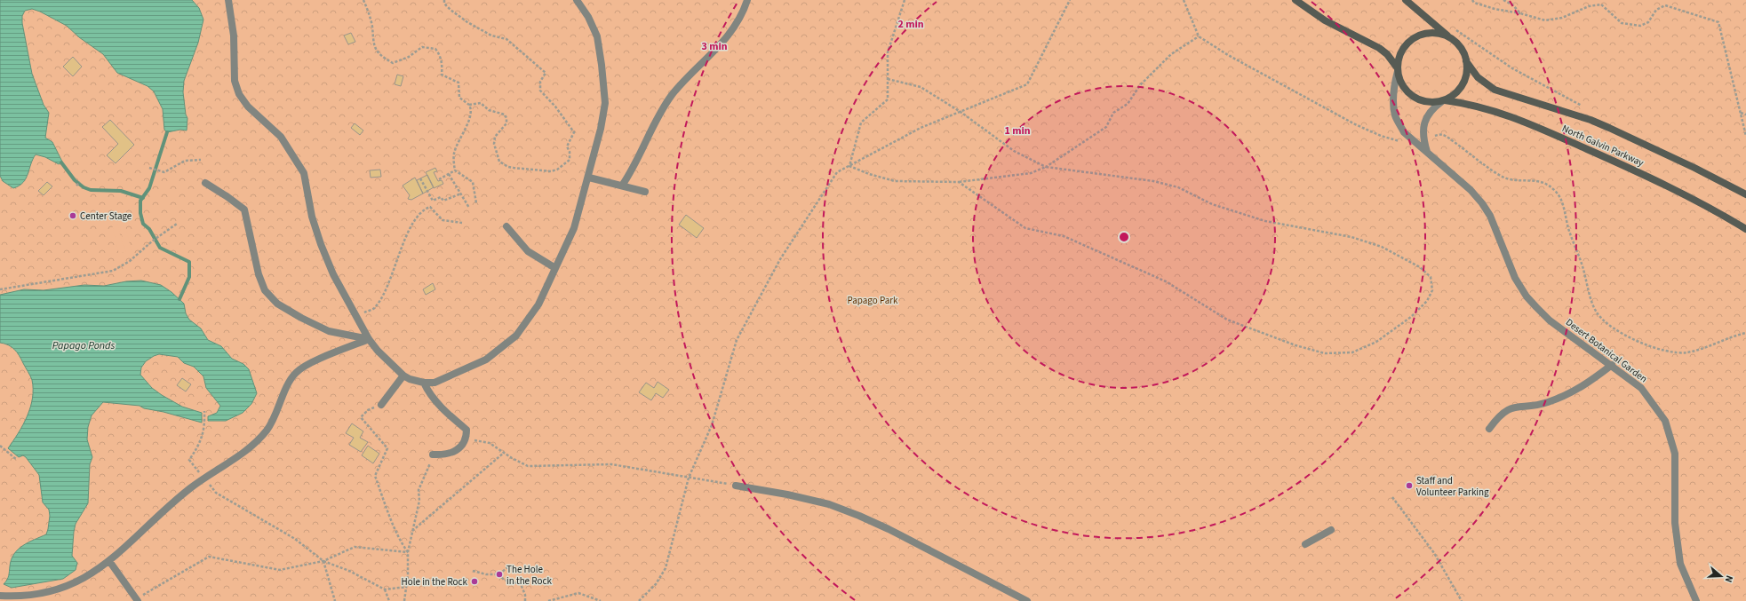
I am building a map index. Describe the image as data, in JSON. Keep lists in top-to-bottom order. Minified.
{"streets":{"main road":["North Galvin Parkway"],"street":["Desert Botanical Garden"]},"crossings":[["North Galvin Parkway","Desert Botanical Garden"]],"water":["Papago Ponds"],"parks":["Papago Park"],"places":["Center Stage","Staff and Volunteer Parking","The Hole in the Rock","Hole in the Rock"],"north":"right","rings":["2 min","3 min","1 min"]}
